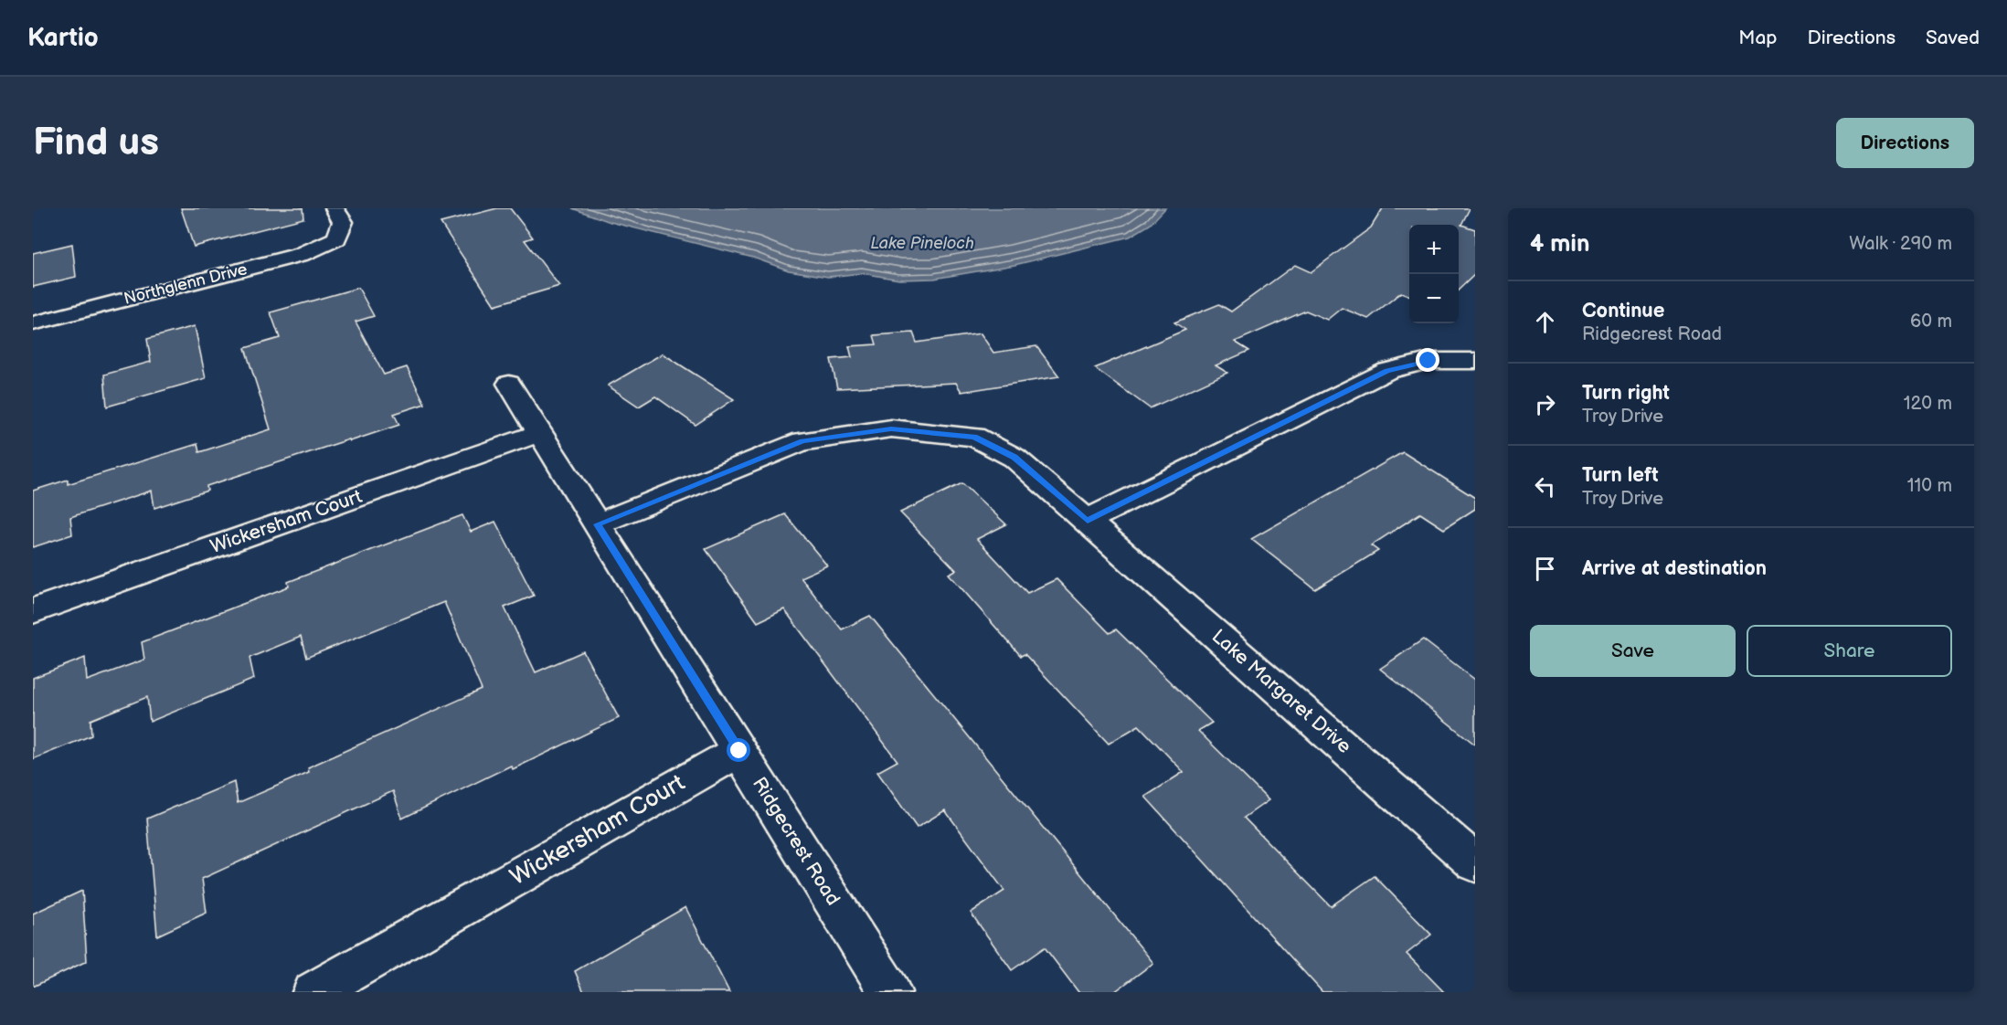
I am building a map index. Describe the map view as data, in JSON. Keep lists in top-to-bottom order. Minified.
{"streets":{"street":["Northglenn Drive","Wickersham Court","Lake Margaret Drive","Ridgecrest Road"]},"crossings":[["Wickersham Court","Ridgecrest Road"],["Lake Margaret Drive","Ridgecrest Road"]],"water":["Lake Pineloch"],"page":{"header":"Kartio","nav":["Map","Directions","Saved"],"buttons":["Directions",["Save","Share"]],"title":"Find us","heading":["4 min","Walk · 290 m"],"map_buttons":["+","−"],"list":[["Continue","Ridgecrest Road","60 m"],["Turn right","Troy Drive","120 m"],["Turn left","Troy Drive","110 m"],"Arrive at destination"]}}
